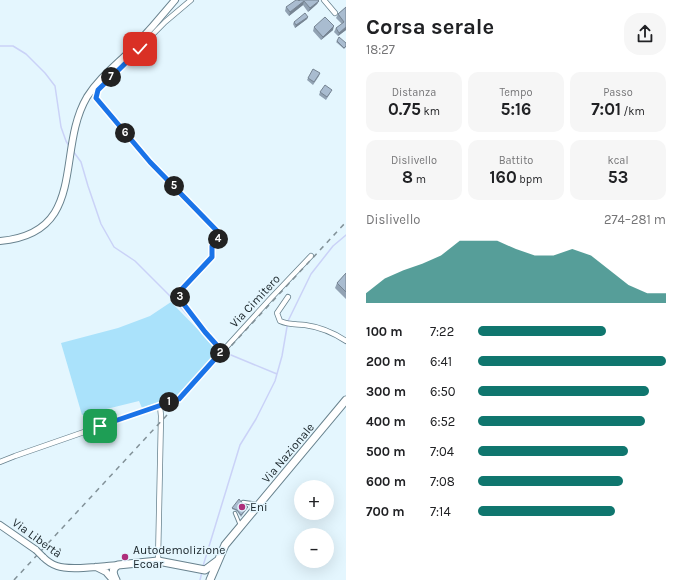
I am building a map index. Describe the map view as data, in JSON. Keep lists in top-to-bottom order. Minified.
{"streets":{"main road":["Via Nazionale","Via Libertà"],"street":["Via Cimitero"]},"places":["Eni","Autodemolizione Ecoar"],"page":{"heading":["Corsa serale","18:27"],"pins":["7","6","5","4","3","2","1"],"stats":[["Distanza","0.75 km"],["Tempo","5:16"],["Passo","7:01 /km"],["Dislivello","8 m"],["Battito","160 bpm"],["kcal","53"]],"chart":["Dislivello","274–281 m"],"list":[{"name":"100 m","note":"7:22"},{"name":"200 m","note":"6:41"},{"name":"300 m","note":"6:50"},{"name":"400 m","note":"6:52"},{"name":"500 m","note":"7:04"},{"name":"600 m","note":"7:08"},{"name":"700 m","note":"7:14"}],"map_buttons":["+","−"]}}
